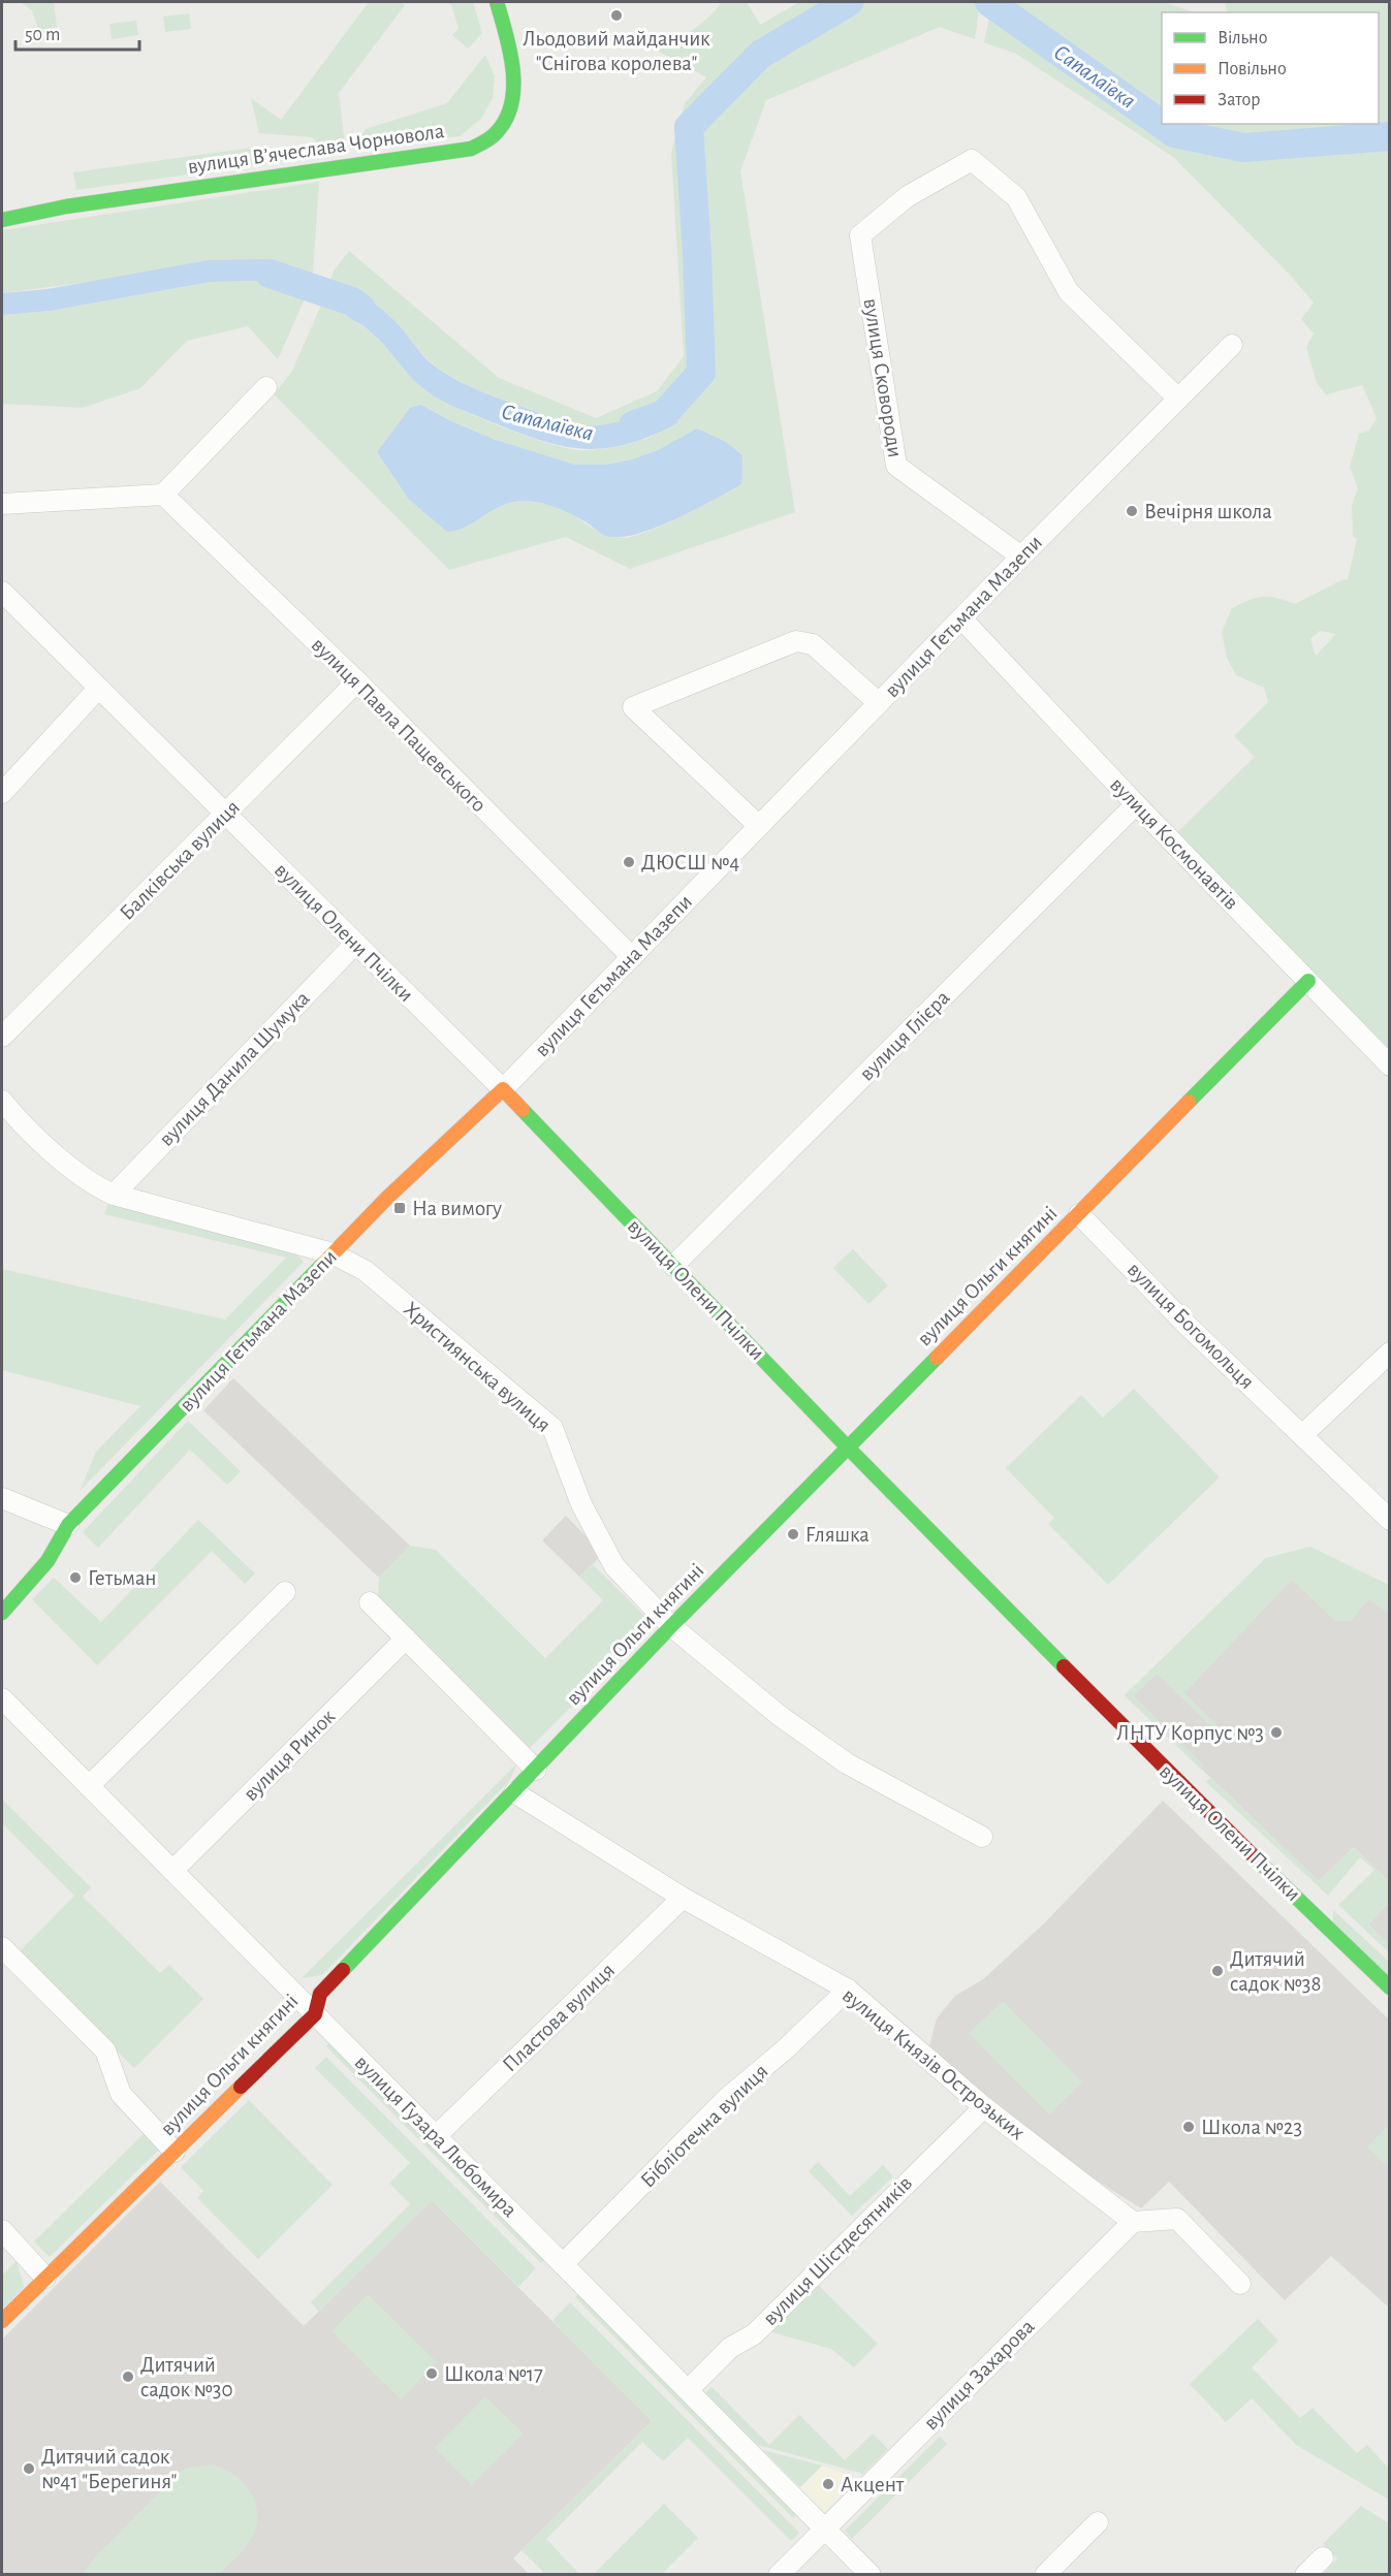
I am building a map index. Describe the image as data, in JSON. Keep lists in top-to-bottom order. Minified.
{"streets":{"street":["вулиця Вʼячеслава Чорновола","вулиця Сковороди","вулиця Гетьмана Мазепи","вулиця Павла Пащевського","вулиця Космонавтів","Балківська вулиця","вулиця Олени Пчілки","вулиця Глієра","вулиця Данила Шумука","вулиця Ольги княгині","вулиця Богомольця","Християнська вулиця","вулиця Ринок","Пластова вулиця","вулиця Князів Острозьких","Бібліотечна вулиця","вулиця Гузара Любомира","вулиця Шістдесятників","вулиця Захарова"]},"crossings":[["вулиця Сковороди","вулиця Гетьмана Мазепи"],["вулиця Гетьмана Мазепи","вулиця Павла Пащевського"],["вулиця Гетьмана Мазепи","вулиця Космонавтів"],["вулиця Гетьмана Мазепи","вулиця Олени Пчілки"],["вулиця Гетьмана Мазепи","Християнська вулиця"],["вулиця Павла Пащевського","Балківська вулиця"],["вулиця Космонавтів","вулиця Глієра"],["вулиця Космонавтів","вулиця Ольги княгині"],["Балківська вулиця","вулиця Олени Пчілки"],["вулиця Олени Пчілки","вулиця Глієра"],["вулиця Олени Пчілки","вулиця Данила Шумука"],["вулиця Олени Пчілки","вулиця Ольги княгині"],["вулиця Данила Шумука","Християнська вулиця"],["вулиця Ольги княгині","вулиця Богомольця"],["вулиця Ольги княгині","Християнська вулиця"],["вулиця Ольги княгині","вулиця Князів Острозьких"],["вулиця Ольги княгині","вулиця Гузара Любомира"],["вулиця Ринок","вулиця Гузара Любомира"],["Пластова вулиця","вулиця Князів Острозьких"],["Пластова вулиця","вулиця Гузара Любомира"],["вулиця Князів Острозьких","Бібліотечна вулиця"],["вулиця Князів Острозьких","вулиця Шістдесятників"],["вулиця Князів Острозьких","вулиця Захарова"],["Бібліотечна вулиця","вулиця Гузара Любомира"],["вулиця Гузара Любомира","вулиця Шістдесятників"],["вулиця Гузара Любомира","вулиця Захарова"]],"water":["Сапалаївка"],"places":{"other":["Льодовий майданчик \"Снігова королева\"","Вечірня школа","ДЮСШ №4","Fляшка","Гетьман","ЛНТУ Корпус №3","Дитячий садок №38","Школа №23","Школа №17","Дитячий садок №30","Дитячий садок №41 \"Берегиня\"","Акцент"],"transit":["На вимогу"]},"legend":["Вільно","Повільно","Затор"],"scale_bar":"50 m"}
